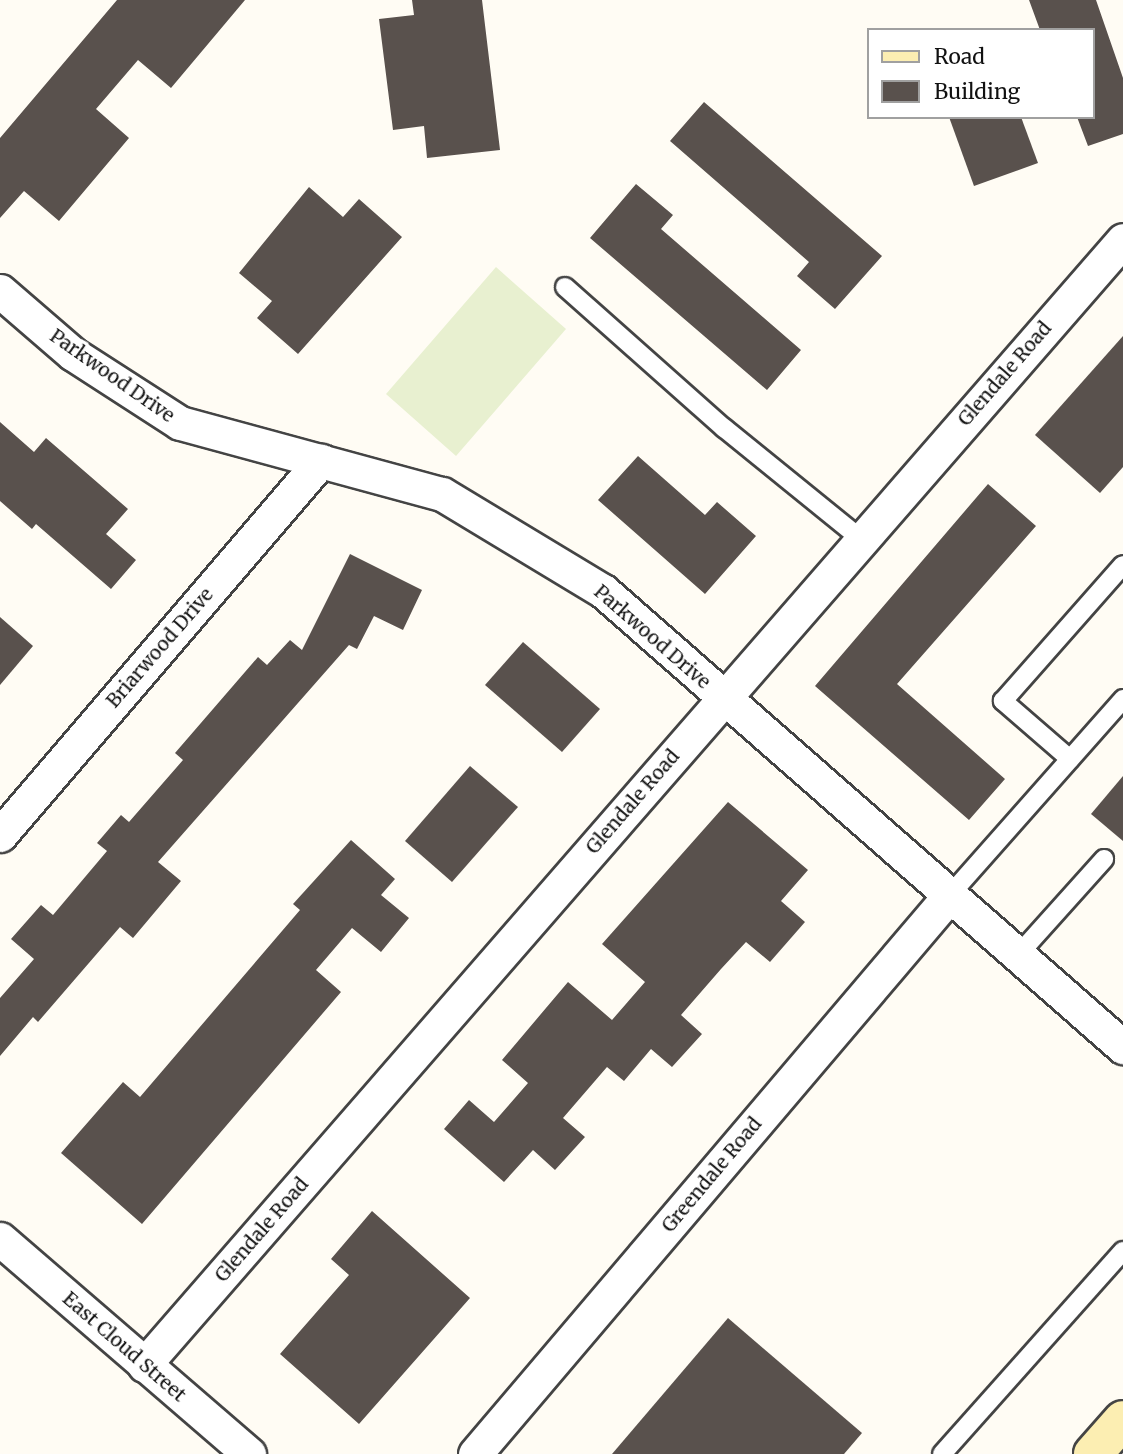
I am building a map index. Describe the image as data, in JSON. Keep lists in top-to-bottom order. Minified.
{"streets":{"street":["Glendale Road","Parkwood Drive","Briarwood Drive","Greendale Road","East Cloud Street"]},"crossings":[["Glendale Road","Parkwood Drive"],["Glendale Road","East Cloud Street"],["Parkwood Drive","Briarwood Drive"],["Parkwood Drive","Greendale Road"]],"legend":["Road","Building"]}
